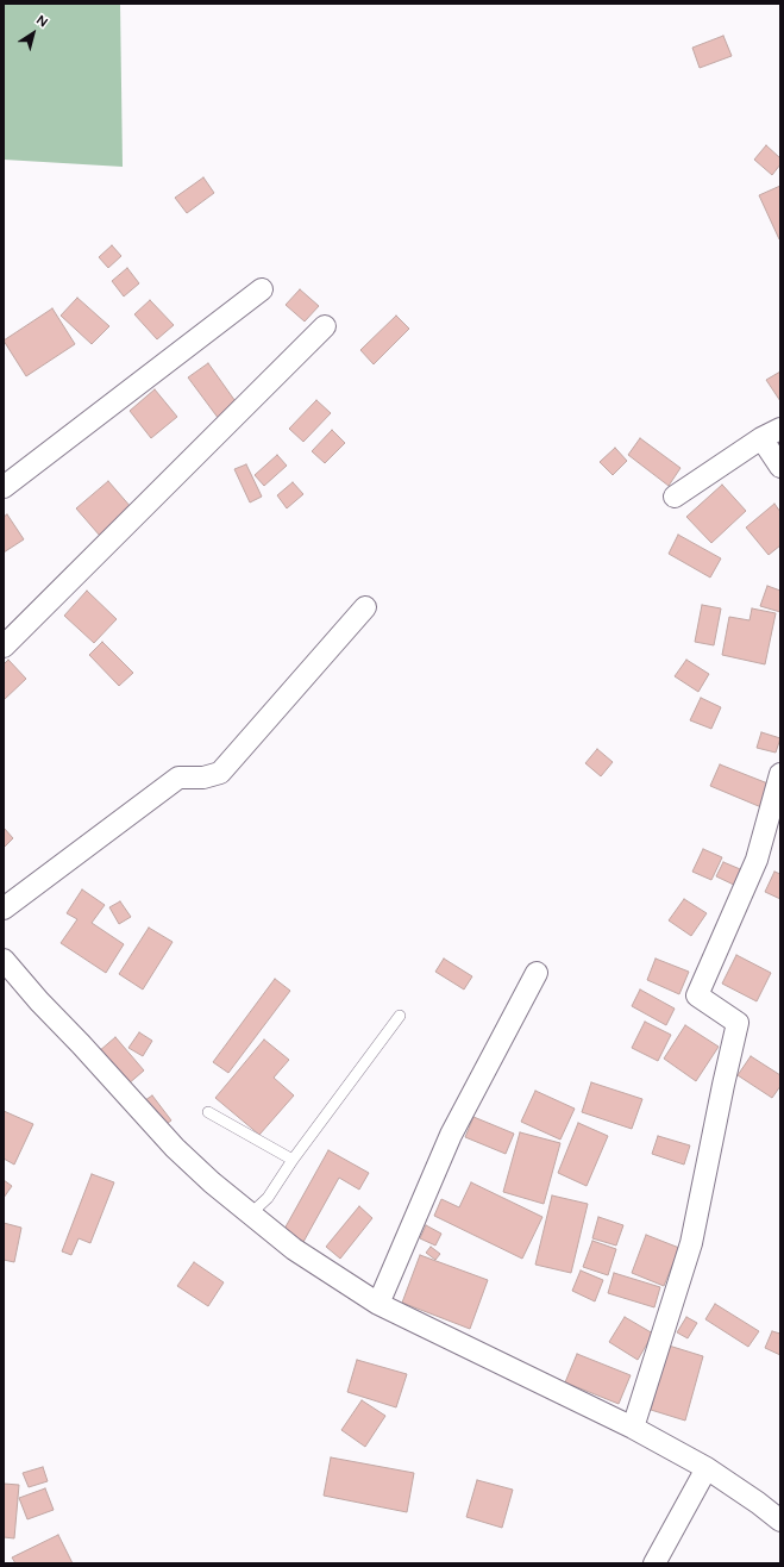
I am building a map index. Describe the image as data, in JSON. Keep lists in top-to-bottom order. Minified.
{"north":"top right"}
